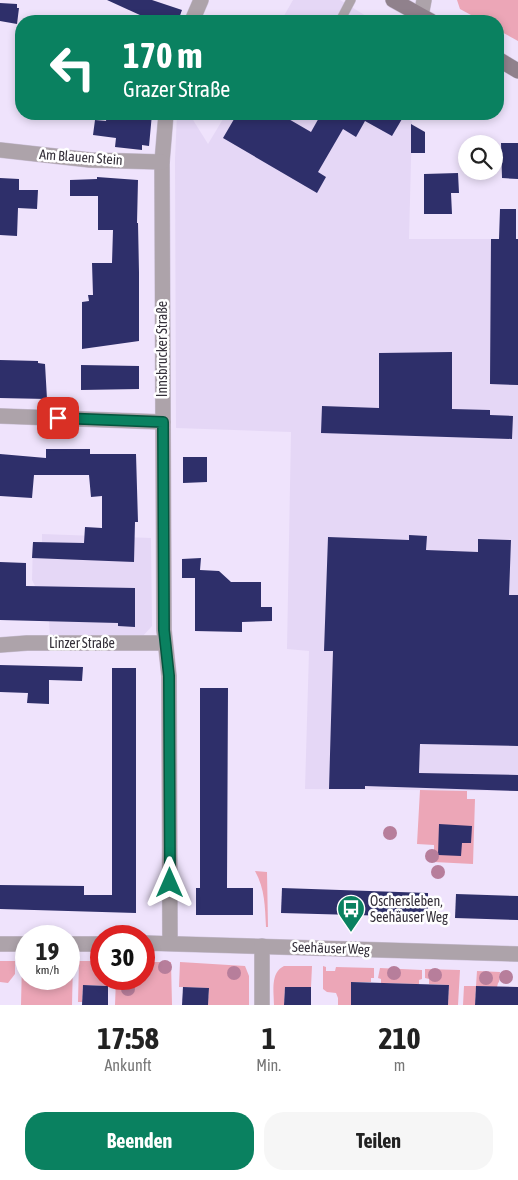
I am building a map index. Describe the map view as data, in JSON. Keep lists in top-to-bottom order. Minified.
{"streets":{"street":["Am Blauen Stein","Innsbrucker Straße","Linzer Straße","Seehäuser Weg"]},"crossings":[["Am Blauen Stein","Innsbrucker Straße"],["Innsbrucker Straße","Linzer Straße"],["Innsbrucker Straße","Seehäuser Weg"]],"places":{"bus stop":["Oschersleben, Seehäuser Weg"]},"page":{"turn":["170 m","Grazer Straße"],"speed":"19 km/h","limit":"30","eta":["17:58","Ankunft","1","Min.","210","m"],"buttons":["Beenden","Teilen"]}}
